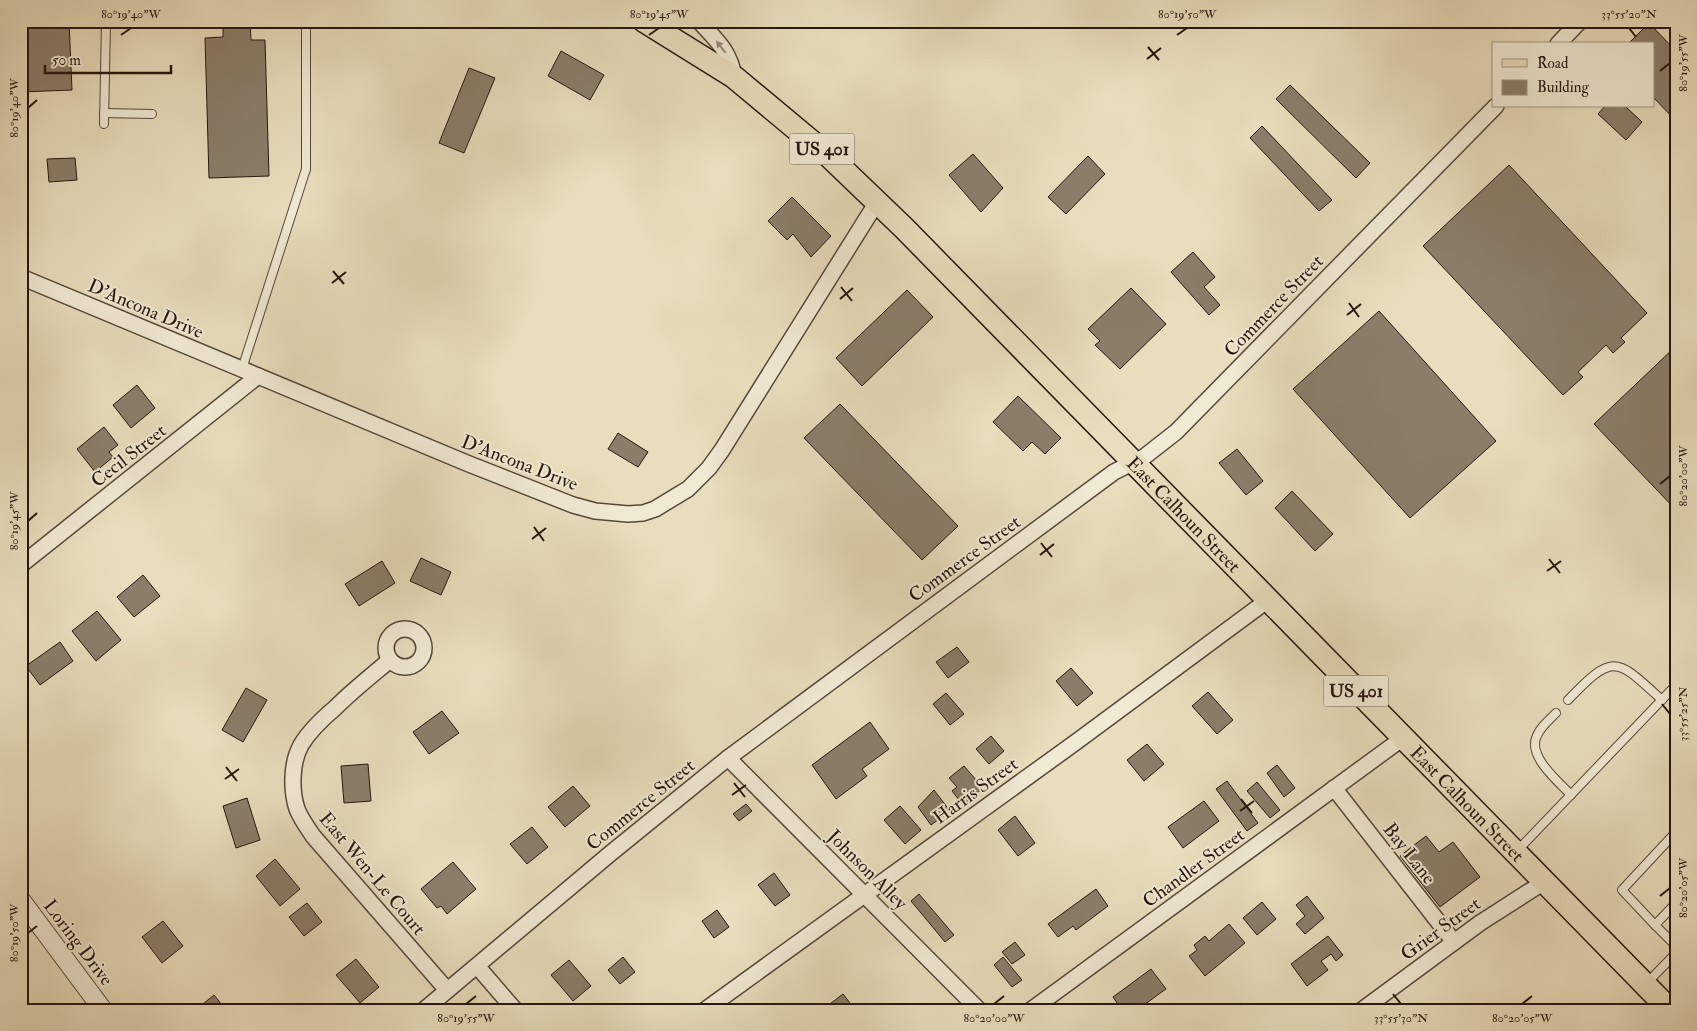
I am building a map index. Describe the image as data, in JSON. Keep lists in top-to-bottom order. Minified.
{"streets":{"main road":["US 401","East Calhoun Street"],"street":["Commerce Street","D'Ancona Drive","Cecil Street","Harris Street","Bay Lane","Chandler Street","Johnson Alley","East Wen-Le Court","Grier Street","Loring Drive"]},"crossings":[["US 401","East Calhoun Street"],["Commerce Street","East Calhoun Street"],["Commerce Street","Johnson Alley"],["Commerce Street","East Wen-Le Court"],["D'Ancona Drive","Cecil Street"],["D'Ancona Drive","East Calhoun Street"],["East Calhoun Street","Harris Street"],["East Calhoun Street","Chandler Street"],["East Calhoun Street","Grier Street"],["Harris Street","Johnson Alley"],["Bay Lane","Chandler Street"],["Bay Lane","Grier Street"]],"legend":["Road","Building"],"scale_bar":"50 m","coordinates":["80°19'40\"W","80°19'45\"W","80°19'50\"W","33°55'20\"N","80°19'55\"W","80°20'00\"W","33°55'25\"N","80°20'05\"W","33°55'30\"N"]}
